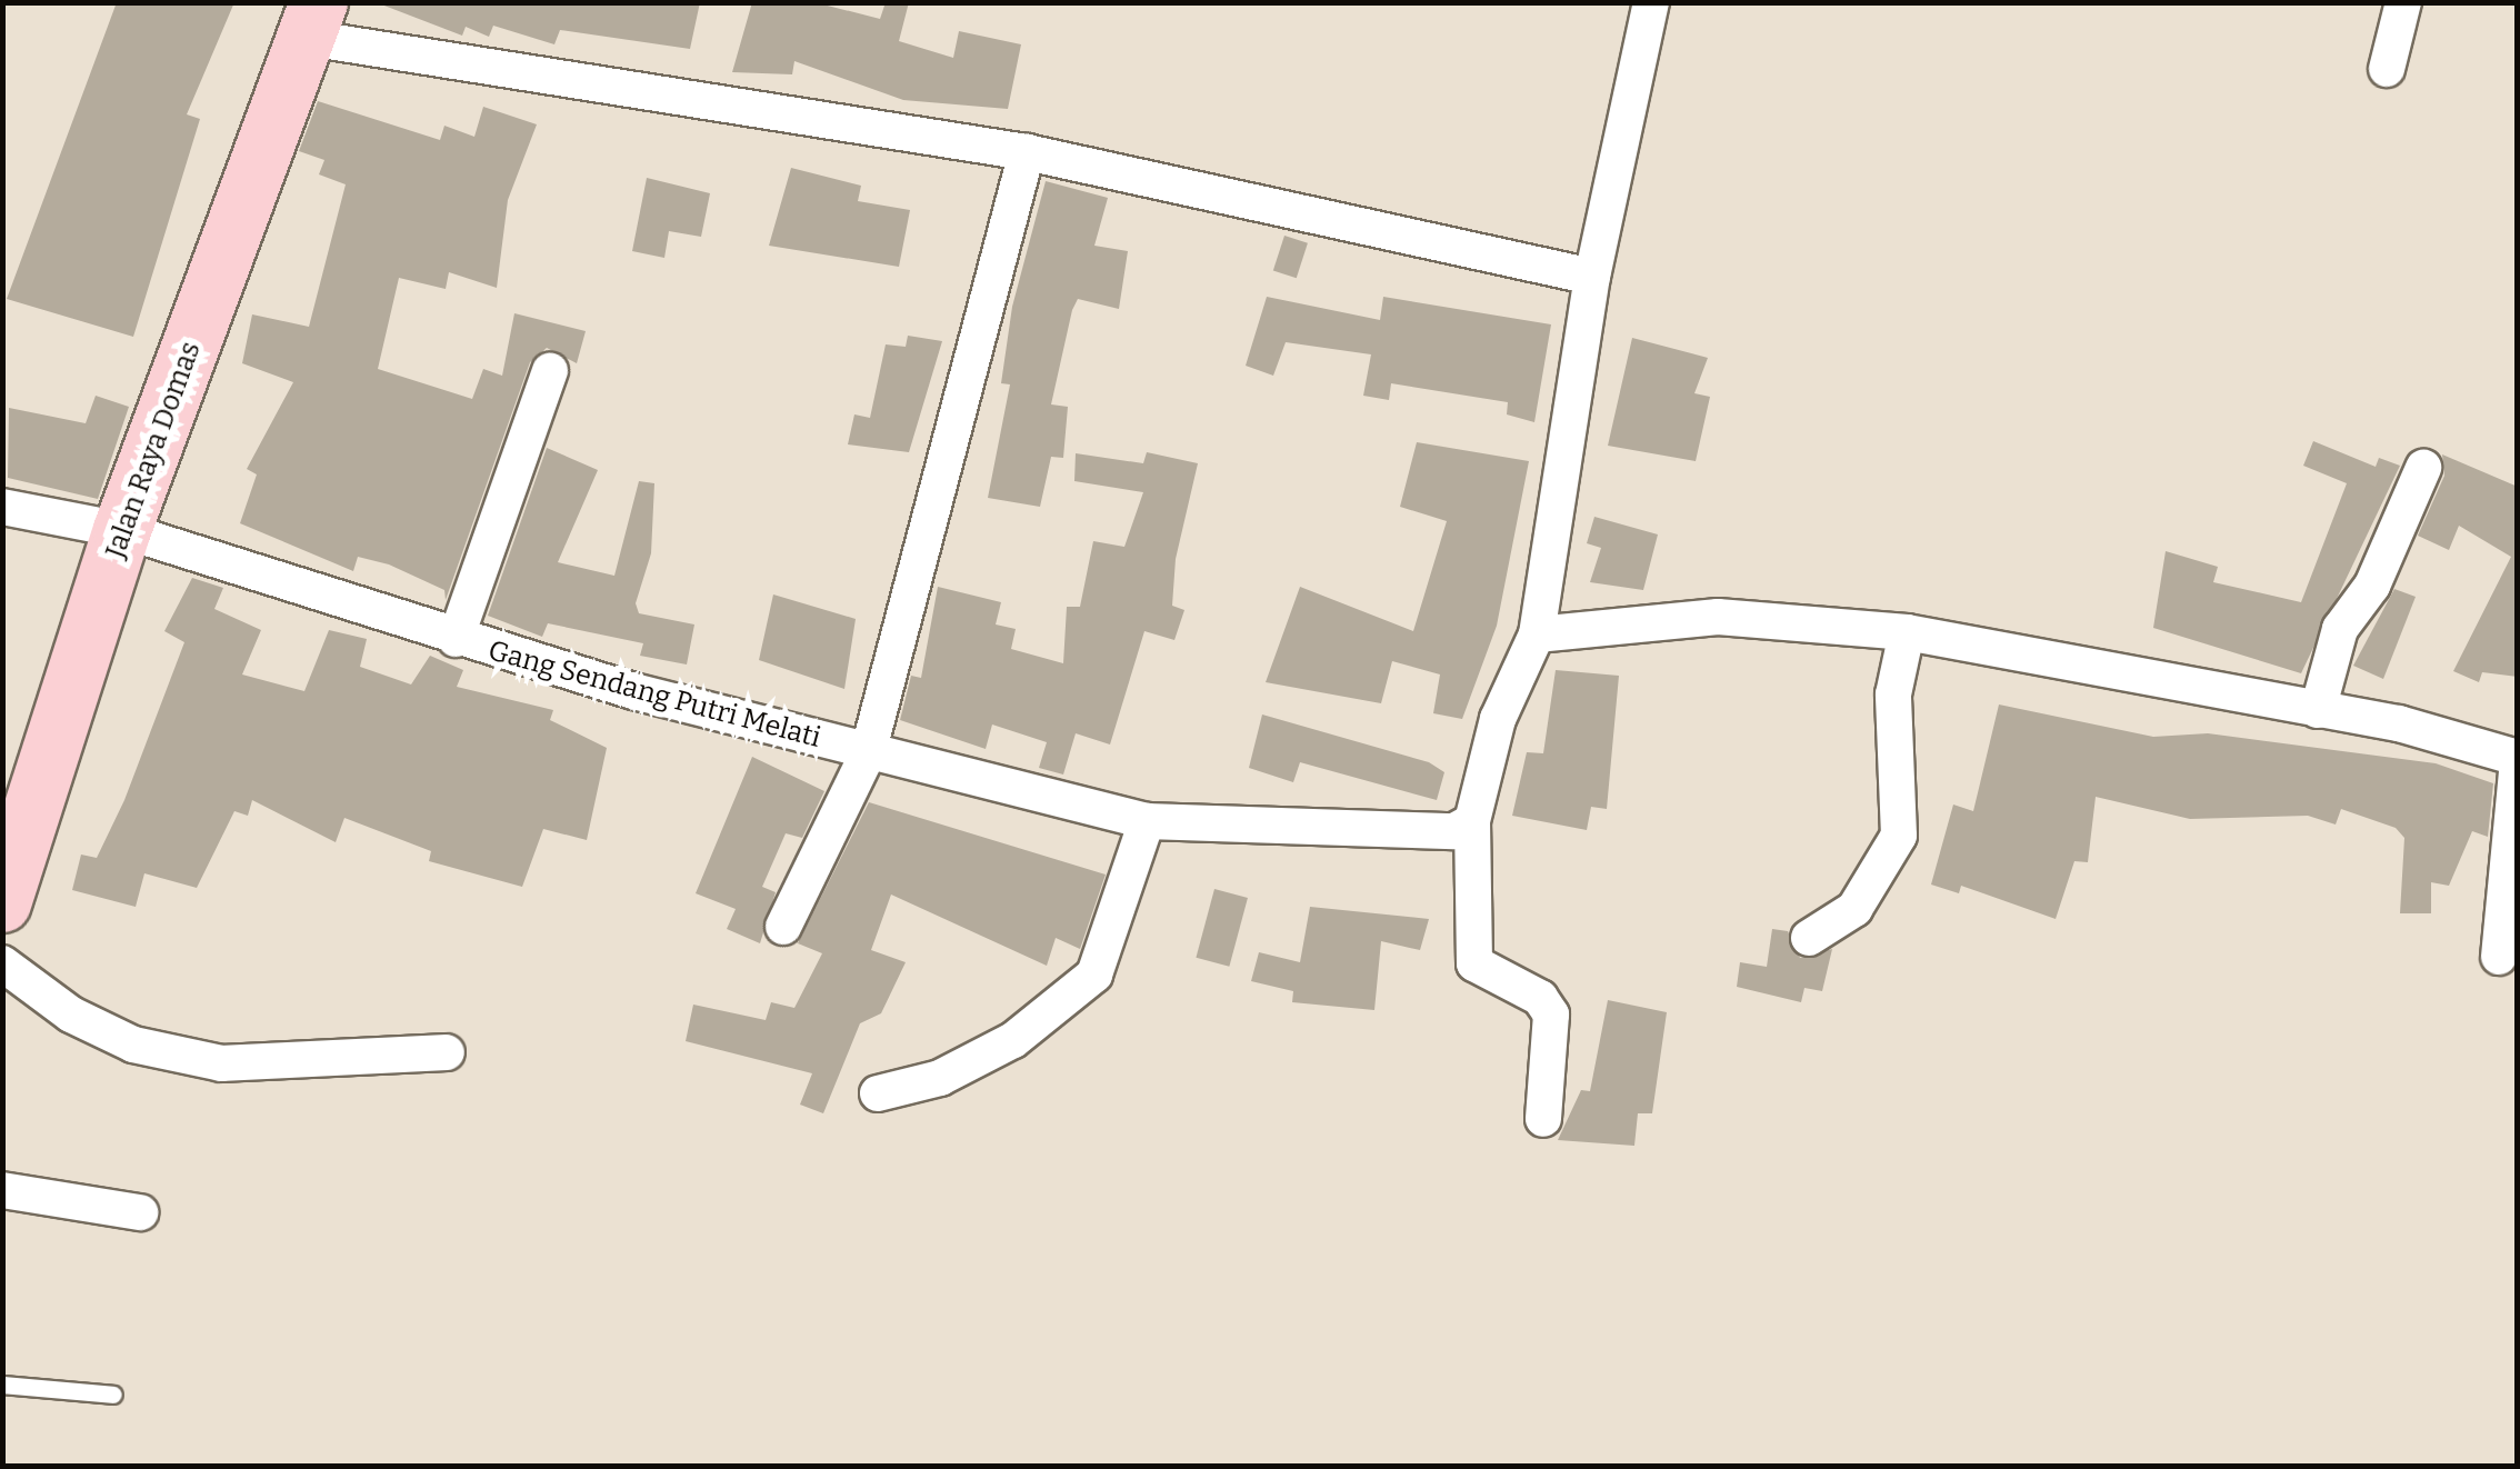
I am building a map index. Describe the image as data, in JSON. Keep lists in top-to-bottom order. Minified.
{"streets":{"highway":["Jalan Raya Domas"],"street":["Gang Sendang Putri Melati"]},"crossings":[["Jalan Raya Domas","Gang Sendang Putri Melati"]]}
